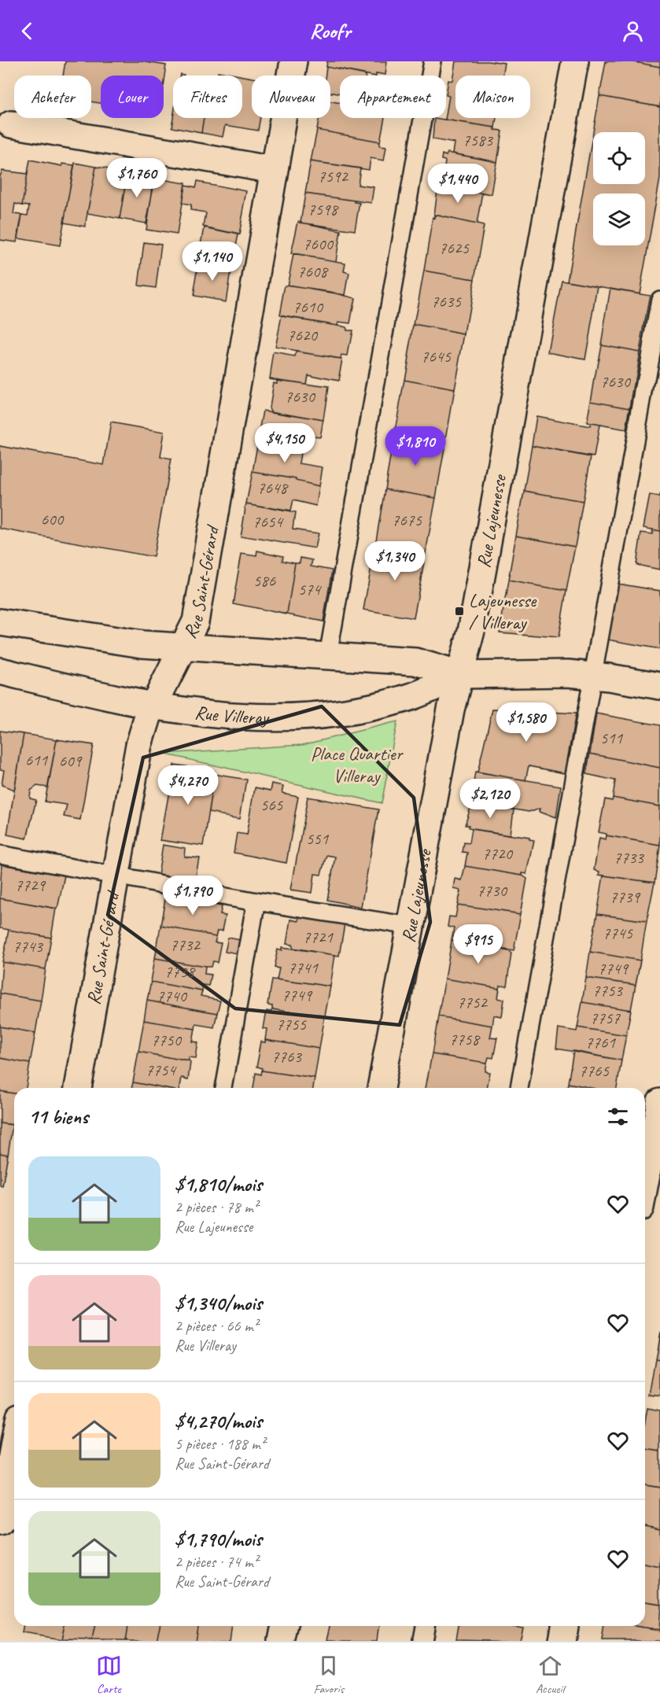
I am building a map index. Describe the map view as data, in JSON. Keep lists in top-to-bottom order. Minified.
{"streets":{"street":["Rue Lajeunesse","Rue Saint-Gérard","Rue Villeray"]},"crossings":[["Rue Lajeunesse","Rue Villeray"],["Rue Saint-Gérard","Rue Villeray"]],"parks":["Place Quartier Villeray"],"places":{"transit":["Lajeunesse / Villeray"]},"house_numbers":["7583","7592","7598","7600","7625","7608","7635","7610","7620","7645","7630","7630","7648","600","7675","7654","586","574","511","611","609","565","551","7720","7733","7729","7730","7739","7745","7721","7732","7743","7741","7749","7738","7753","7749","7740","7752","7757","7755","7758","7750","7761","7763","7754","7765"],"page":{"header":"Roofr","chip":["Acheter","Louer","Filtres","Nouveau","Appartement","Maison"],"price":["$1,760","$1,440","$1,140","$4,150","$1,810","$1,340","$1,580","$4,270","$2,120","$1,790","$915"],"heading":"11 biens","list":[{"name":"$1,810/mois","note":"2 pièces · 78 m² · Rue Lajeunesse"},{"name":"$1,340/mois","note":"2 pièces · 66 m² · Rue Villeray"},{"name":"$4,270/mois","note":"5 pièces · 188 m² · Rue Saint-Gérard"},{"name":"$1,790/mois","note":"2 pièces · 74 m² · Rue Saint-Gérard"}],"tabs":["Carte","Favoris","Accueil"]}}
